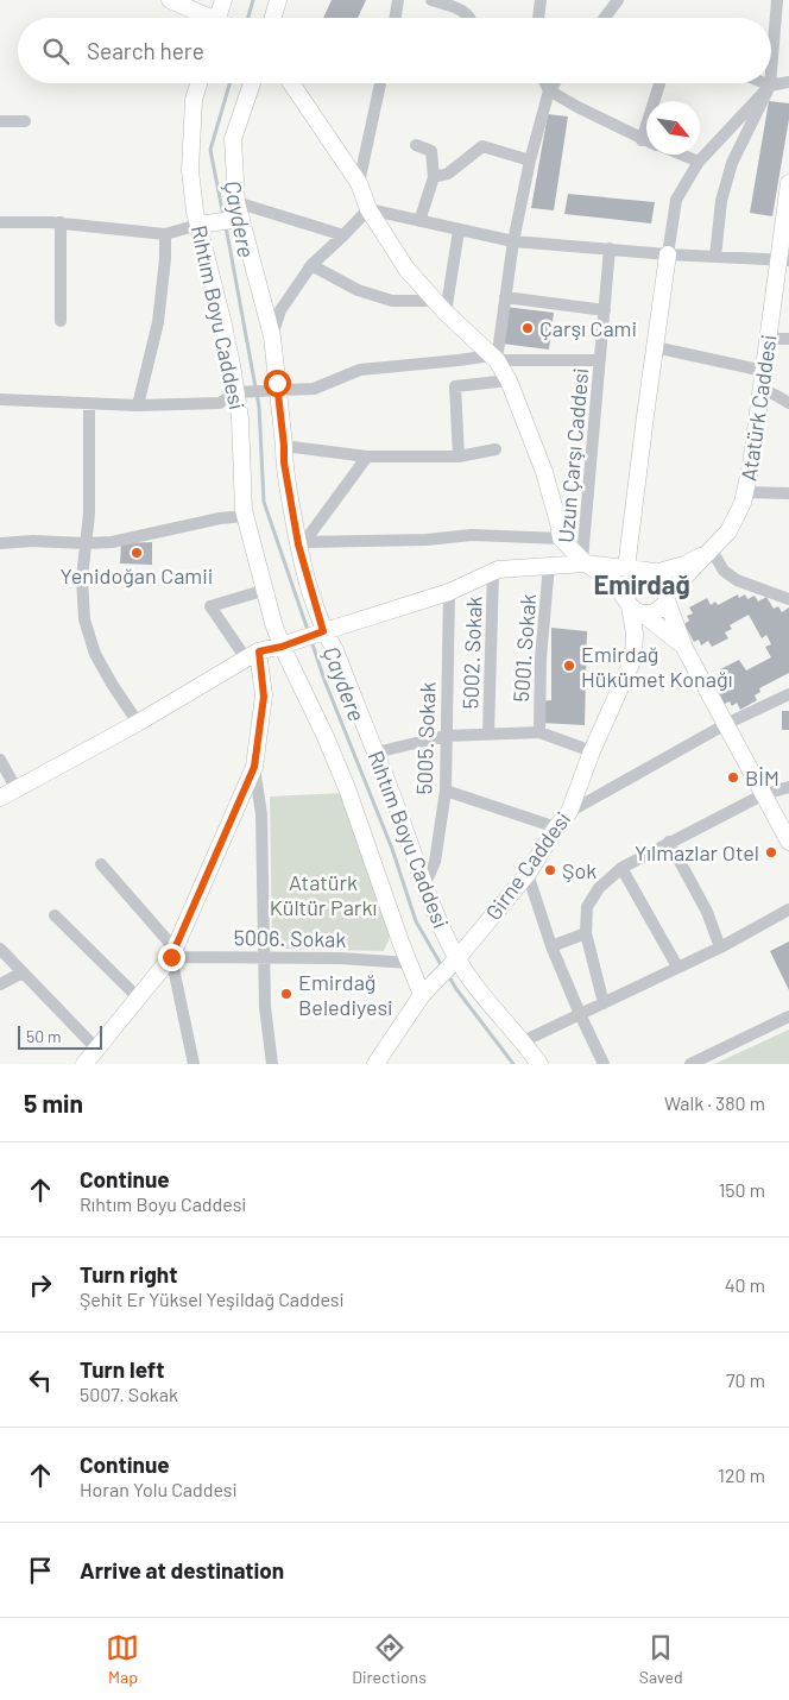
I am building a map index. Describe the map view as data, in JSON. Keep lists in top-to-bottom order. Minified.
{"streets":{"street":["Rıhtım Boyu Caddesi","Atatürk Caddesi","Uzun Çarşı Caddesi","5001. Sokak","5002. Sokak","5005. Sokak","Girne Caddesi","5006. Sokak"]},"crossings":[["Rıhtım Boyu Caddesi","5005. Sokak"],["Rıhtım Boyu Caddesi","Girne Caddesi"],["Rıhtım Boyu Caddesi","5006. Sokak"],["Atatürk Caddesi","Girne Caddesi"]],"districts":["Emirdağ"],"water":["Çaydere"],"parks":["Atatürk Kültür Parkı"],"places":["Çarşı Cami","Yenidoğan Camii","Emirdağ Hükümet Konağı","BİM","Yılmazlar Otel","Şok","Emirdağ Belediyesi"],"scale_bar":"50 m","north":"bottom right","page":{"search":"Search here","scale":"50 m","heading":["5 min","Walk · 380 m"],"list":[["Continue","Rıhtım Boyu Caddesi","150 m"],["Turn right","Şehit Er Yüksel Yeşildağ Caddesi","40 m"],["Turn left","5007. Sokak","70 m"],["Continue","Horan Yolu Caddesi","120 m"],"Arrive at destination"],"nav":["Map","Directions","Saved"]}}
